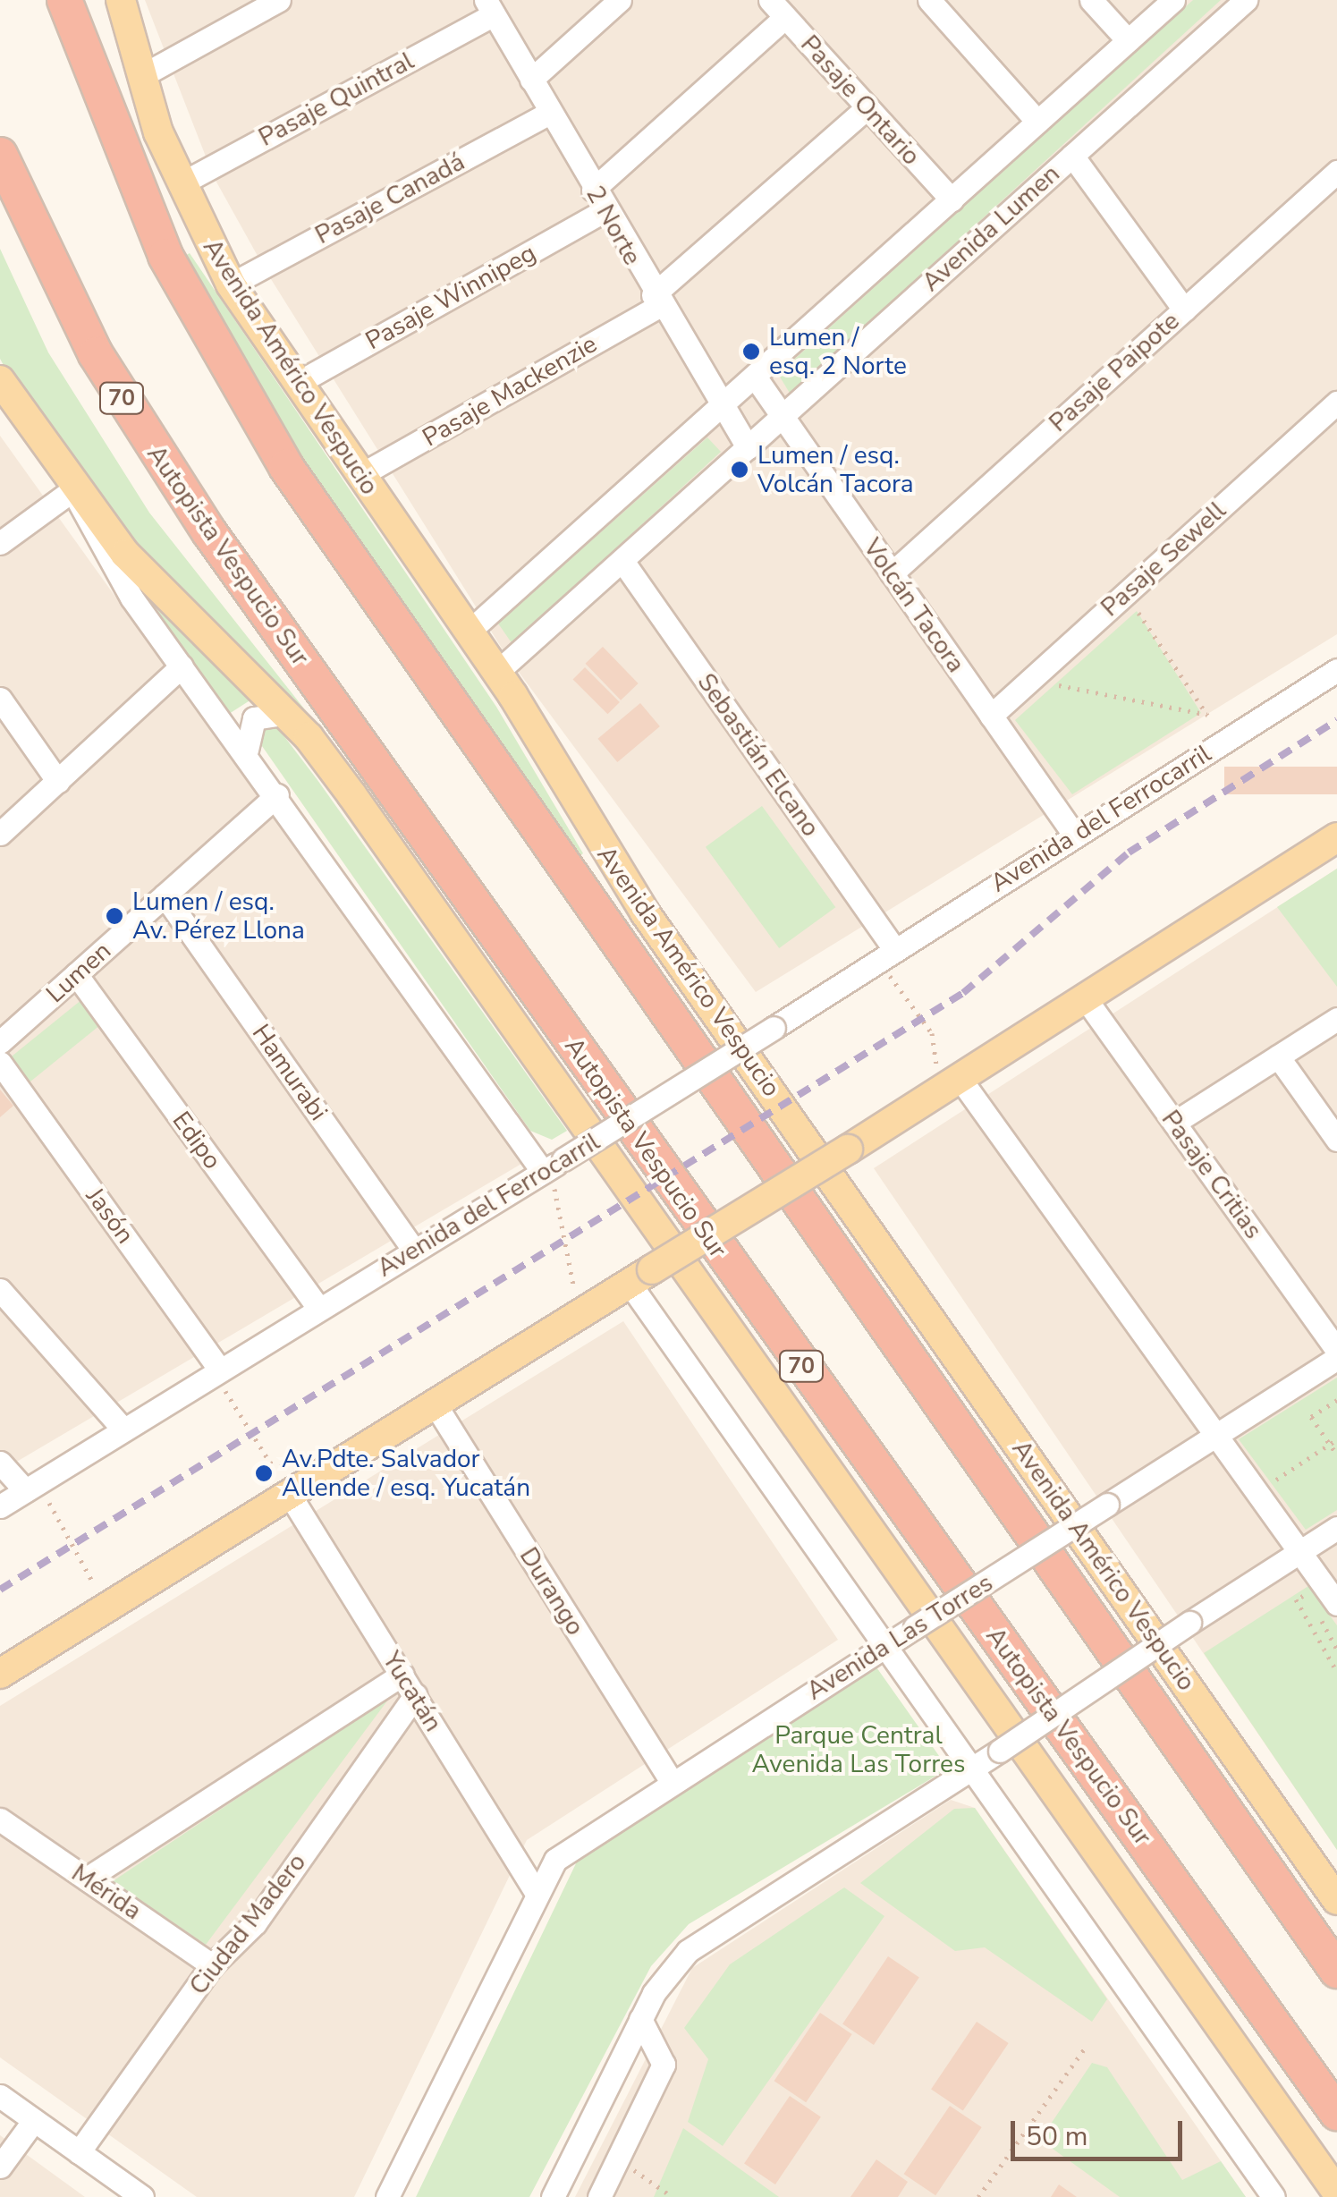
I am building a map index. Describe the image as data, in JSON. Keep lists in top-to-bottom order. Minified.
{"streets":{"highway":["70","Autopista Vespucio Sur"],"main road":["Avenida Américo Vespucio"],"street":["Pasaje Quintral","Pasaje Ontario","Pasaje Canadá","2 Norte","Avenida Lumen","Pasaje Winnipeg","Pasaje Paipote","Pasaje Mackenzie","Pasaje Sewell","Volcán Tacora","Sebastián Elcano","Avenida del Ferrocarril","Lumen","Hamurabi","Edipo","Pasaje Critias","Jasón","Durango","Avenida Las Torres","Yucatán","Mérida","Ciudad Madero"]},"crossings":[["Pasaje Quintral","2 Norte"],["Pasaje Quintral","Avenida Américo Vespucio"],["Pasaje Ontario","Avenida Lumen"],["Pasaje Ontario","Pasaje Mackenzie"],["Pasaje Canadá","2 Norte"],["Pasaje Canadá","Avenida Américo Vespucio"],["2 Norte","Avenida Lumen"],["2 Norte","Pasaje Winnipeg"],["2 Norte","Pasaje Mackenzie"],["Avenida Lumen","Avenida Américo Vespucio"],["Avenida Lumen","Volcán Tacora"],["Avenida Lumen","Sebastián Elcano"],["Pasaje Winnipeg","Avenida Américo Vespucio"],["Avenida Américo Vespucio","Pasaje Mackenzie"],["Pasaje Paipote","Volcán Tacora"],["Pasaje Sewell","Volcán Tacora"],["Volcán Tacora","Avenida del Ferrocarril"],["Sebastián Elcano","Avenida del Ferrocarril"],["Avenida del Ferrocarril","Hamurabi"],["Avenida del Ferrocarril","Edipo"],["Avenida del Ferrocarril","Jasón"],["Lumen","Hamurabi"],["Lumen","Edipo"],["Durango","Avenida Las Torres"],["Avenida Las Torres","Yucatán"],["Yucatán","Ciudad Madero"],["Mérida","Ciudad Madero"]],"parks":["Parque Central Avenida Las Torres"],"places":["Lumen / esq. 2 Norte","Lumen / esq. Volcán Tacora","Lumen / esq. Av. Pérez Llona","Av.Pdte. Salvador Allende / esq. Yucatán"],"scale_bar":"50 m"}
